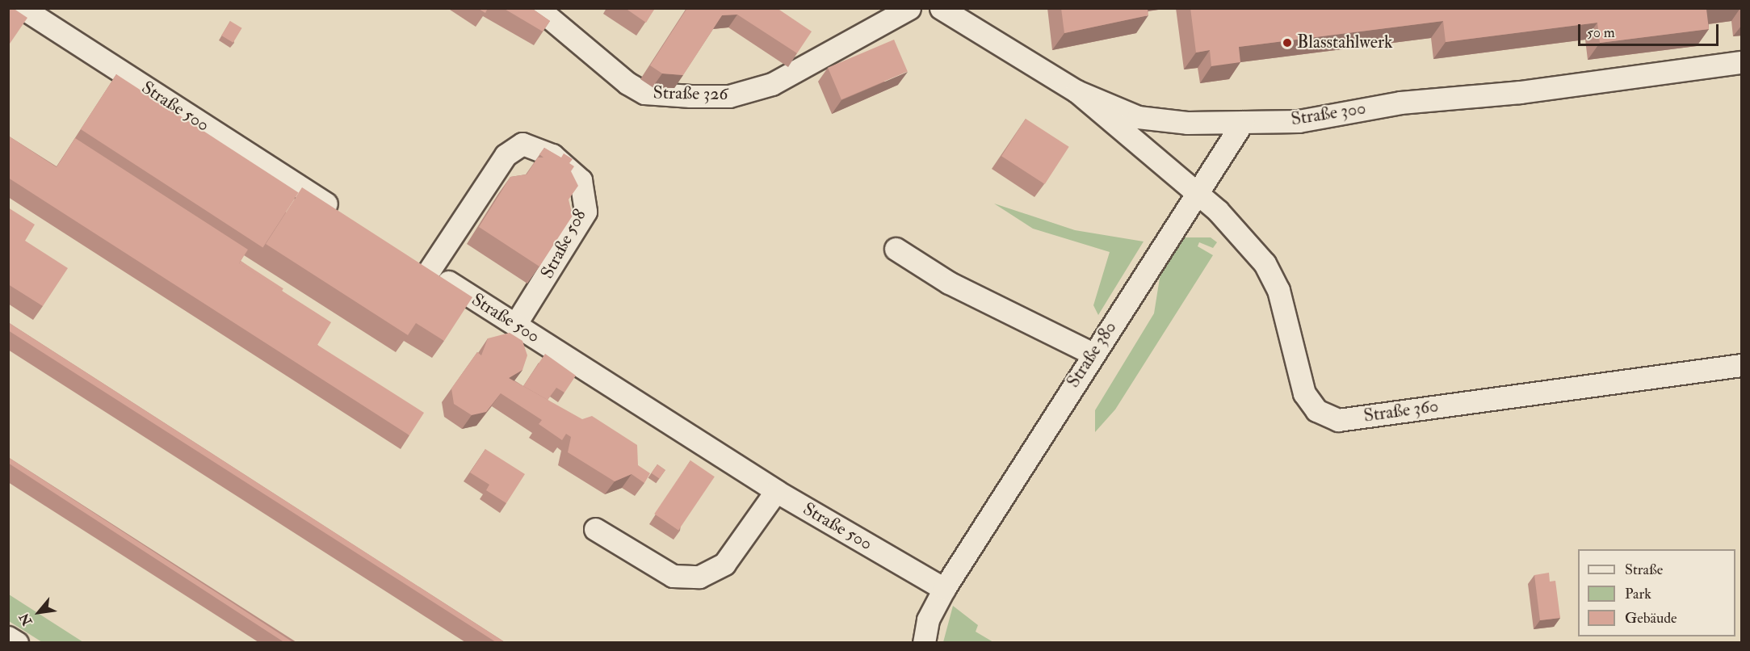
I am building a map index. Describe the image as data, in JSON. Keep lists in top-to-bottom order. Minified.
{"streets":{"street":["Straße 326","Straße 500","Straße 300","Straße 508","Straße 380","Straße 360"]},"crossings":[["Straße 500","Straße 508"],["Straße 500","Straße 380"],["Straße 300","Straße 380"],["Straße 300","Straße 360"],["Straße 380","Straße 360"]],"places":["Blasstahlwerk"],"legend":["Straße","Park","Gebäude"],"scale_bar":"50 m","north":"bottom left"}
